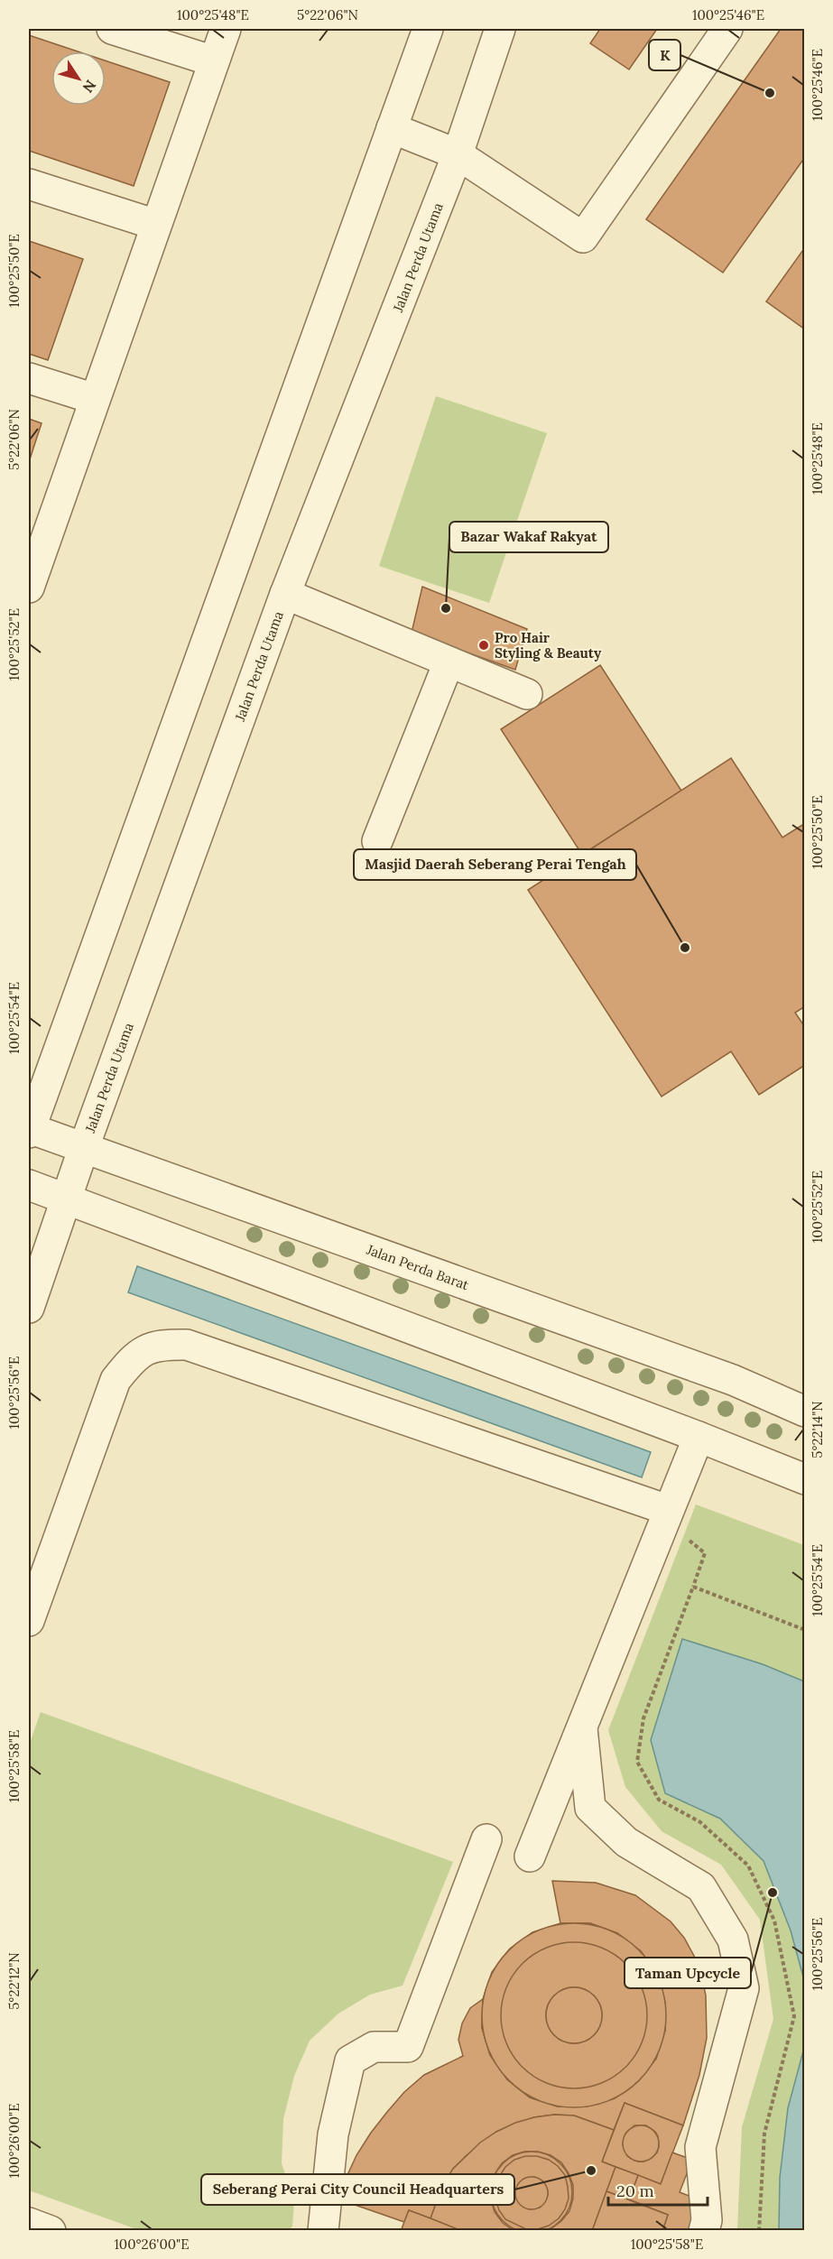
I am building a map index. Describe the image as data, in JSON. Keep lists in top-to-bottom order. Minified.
{"streets":{"street":["Jalan Perda Utama","Jalan Perda Barat"]},"crossings":[["Jalan Perda Utama","Jalan Perda Barat"]],"places":["K","Bazar Wakaf Rakyat","Pro Hair Styling & Beauty","Masjid Daerah Seberang Perai Tengah","Taman Upcycle","Seberang Perai City Council Headquarters"],"scale_bar":"20 m","north":"bottom right","coordinates":["100°25'48\"E","5°22'06\"N","100°25'46\"E","100°25'50\"E","100°25'52\"E","100°25'54\"E","100°25'56\"E","5°22'14\"N","100°25'58\"E","5°22'12\"N","100°26'00\"E"]}
